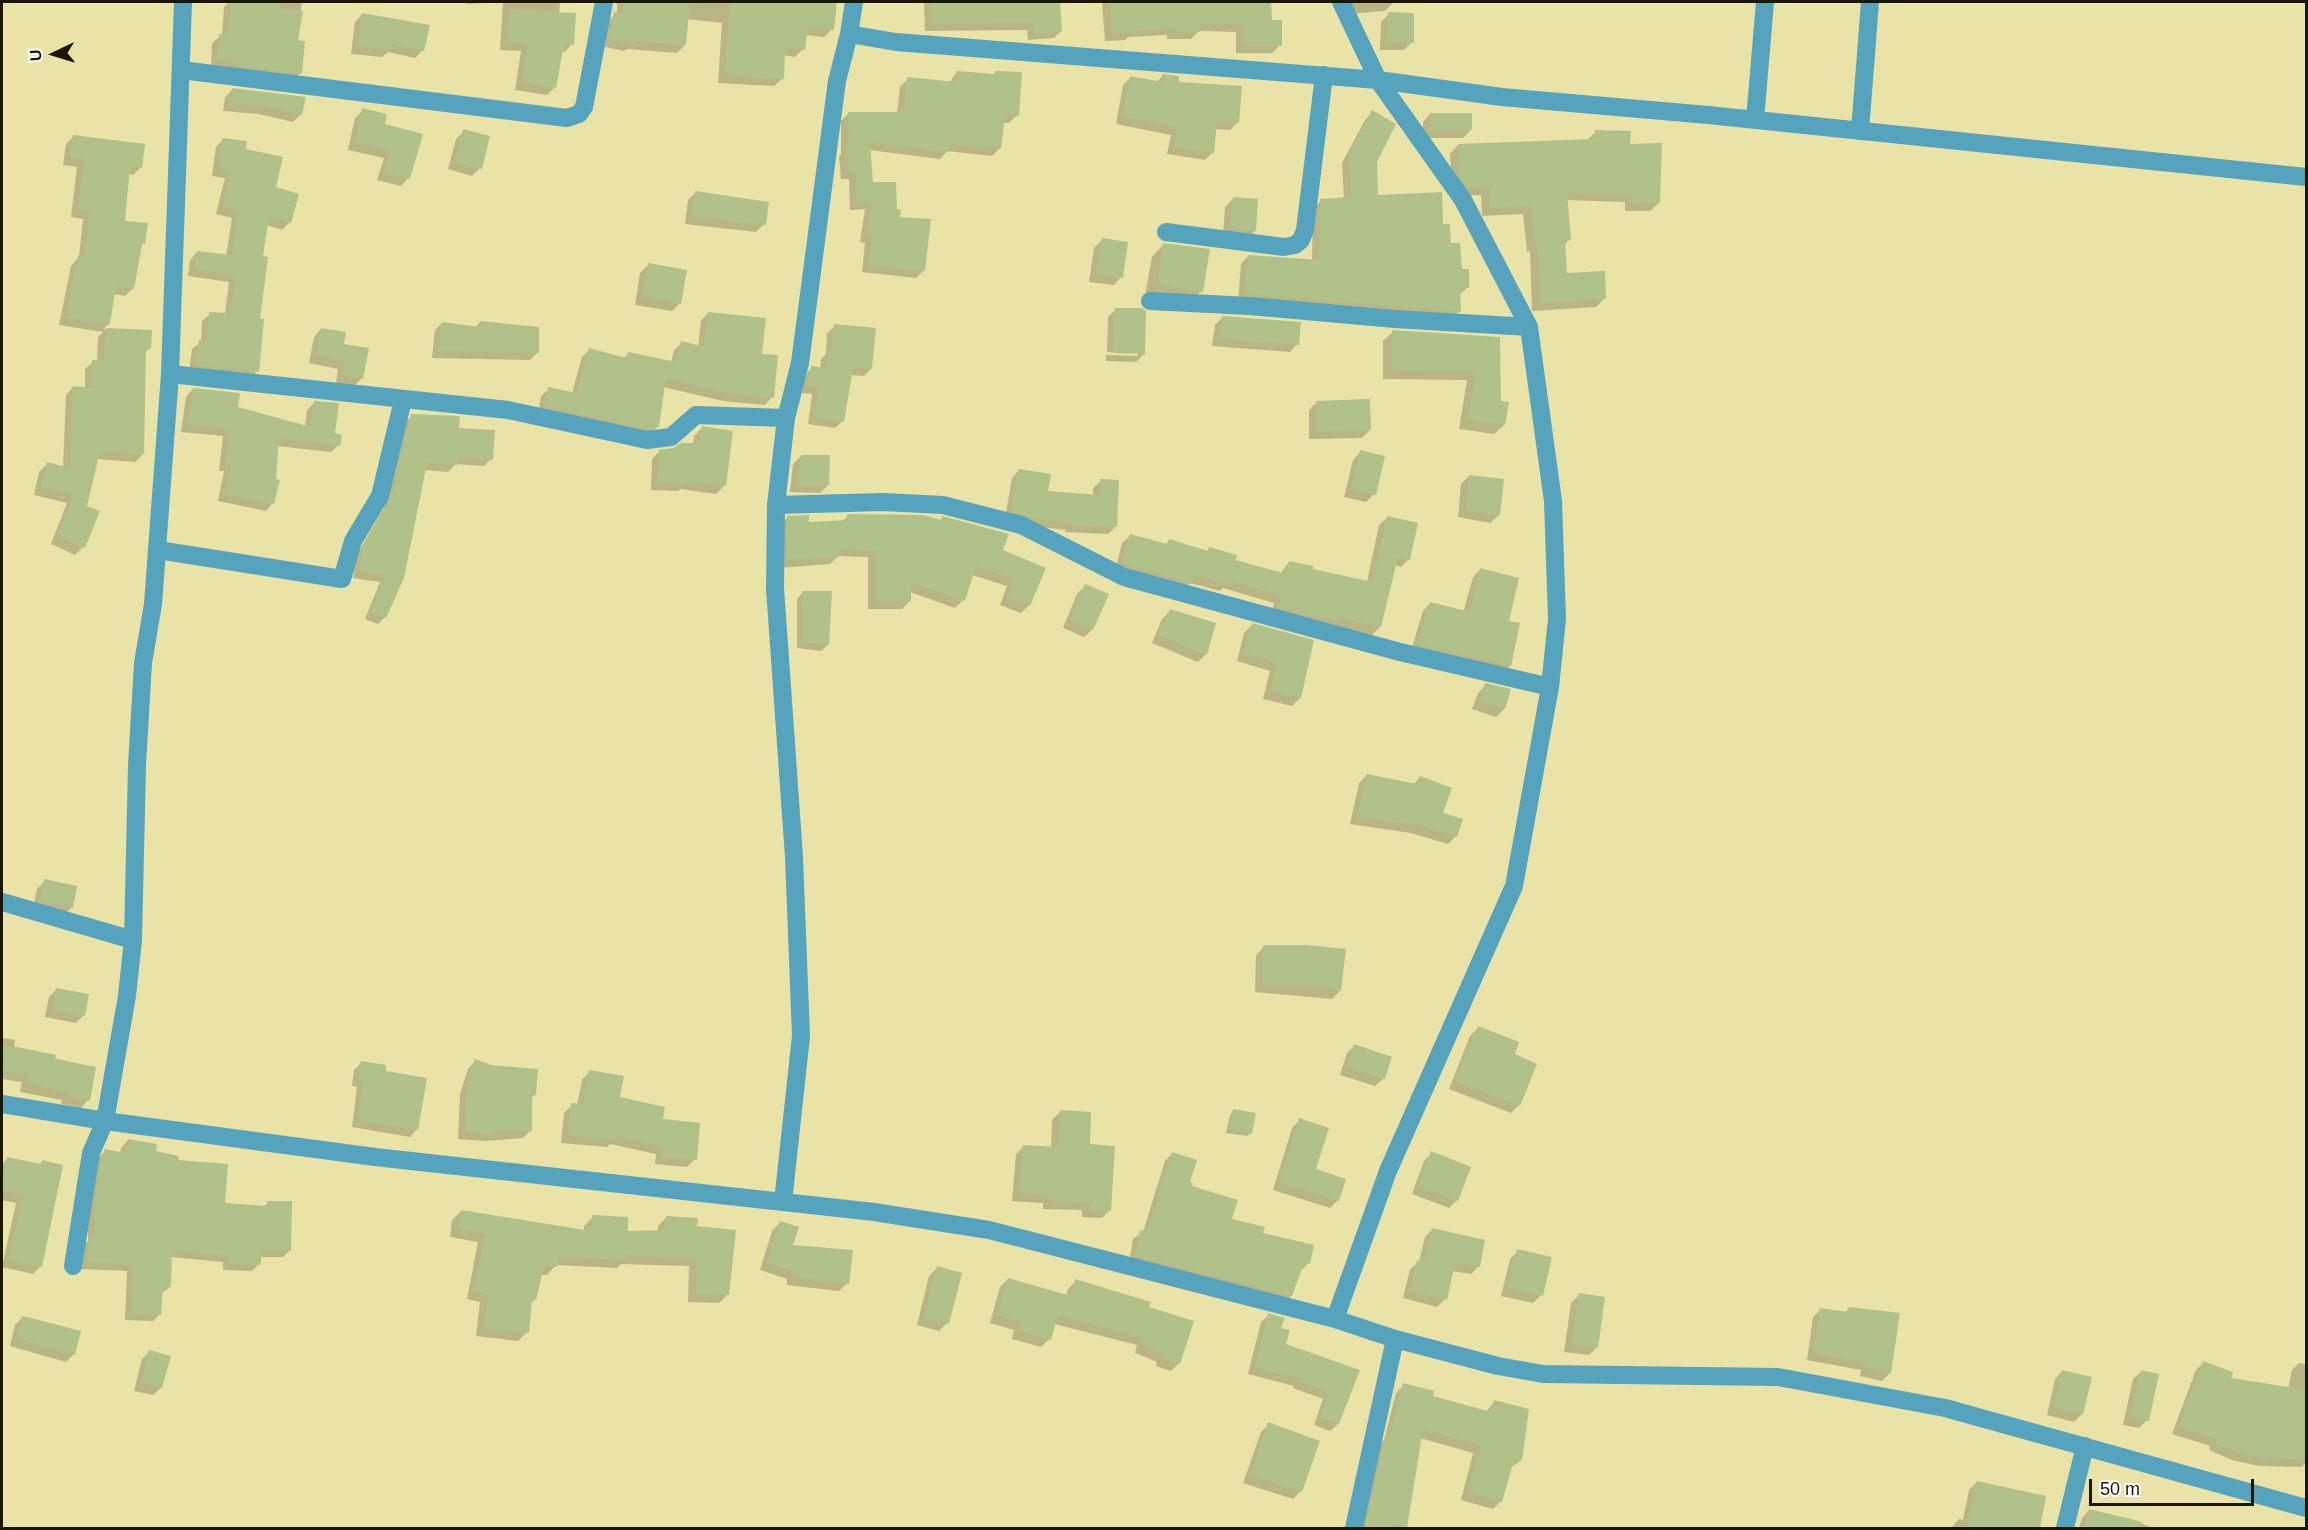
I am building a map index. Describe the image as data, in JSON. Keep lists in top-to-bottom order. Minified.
{"scale_bar":"50 m","north":"left"}
